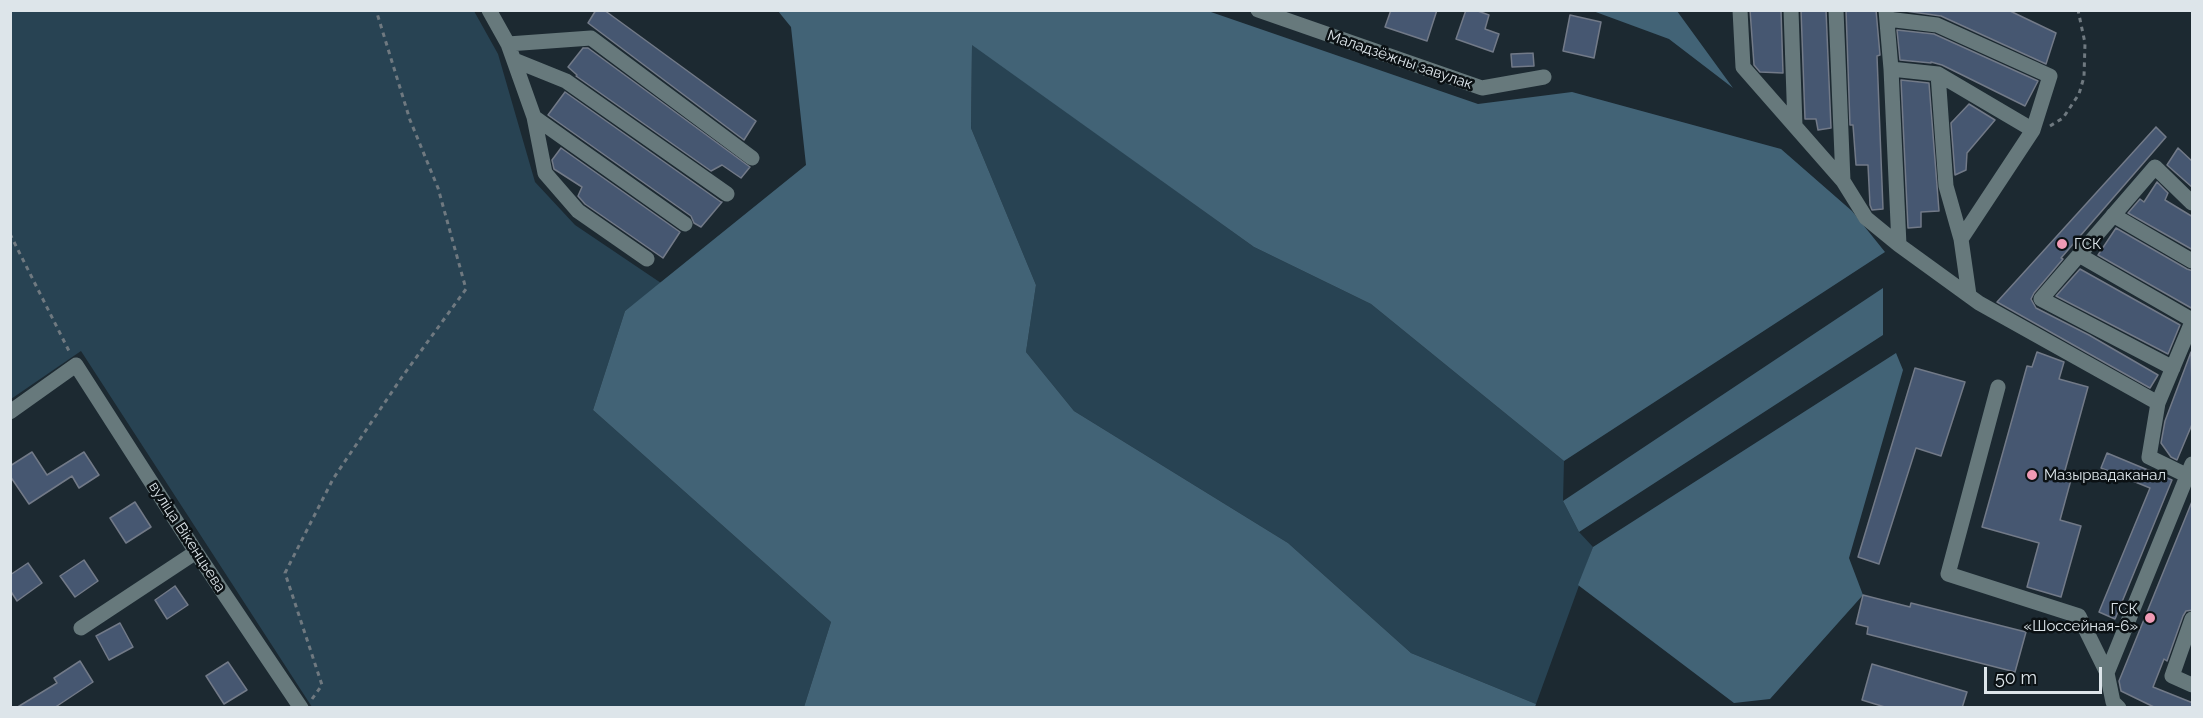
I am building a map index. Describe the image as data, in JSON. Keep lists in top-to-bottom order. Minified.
{"streets":{"street":["Маладзёжны завулак","вуліца Вікенцьева"]},"places":["ГСК","Мазырвадаканал","ГСК «Шоссейная-6»"],"scale_bar":"50 m"}
